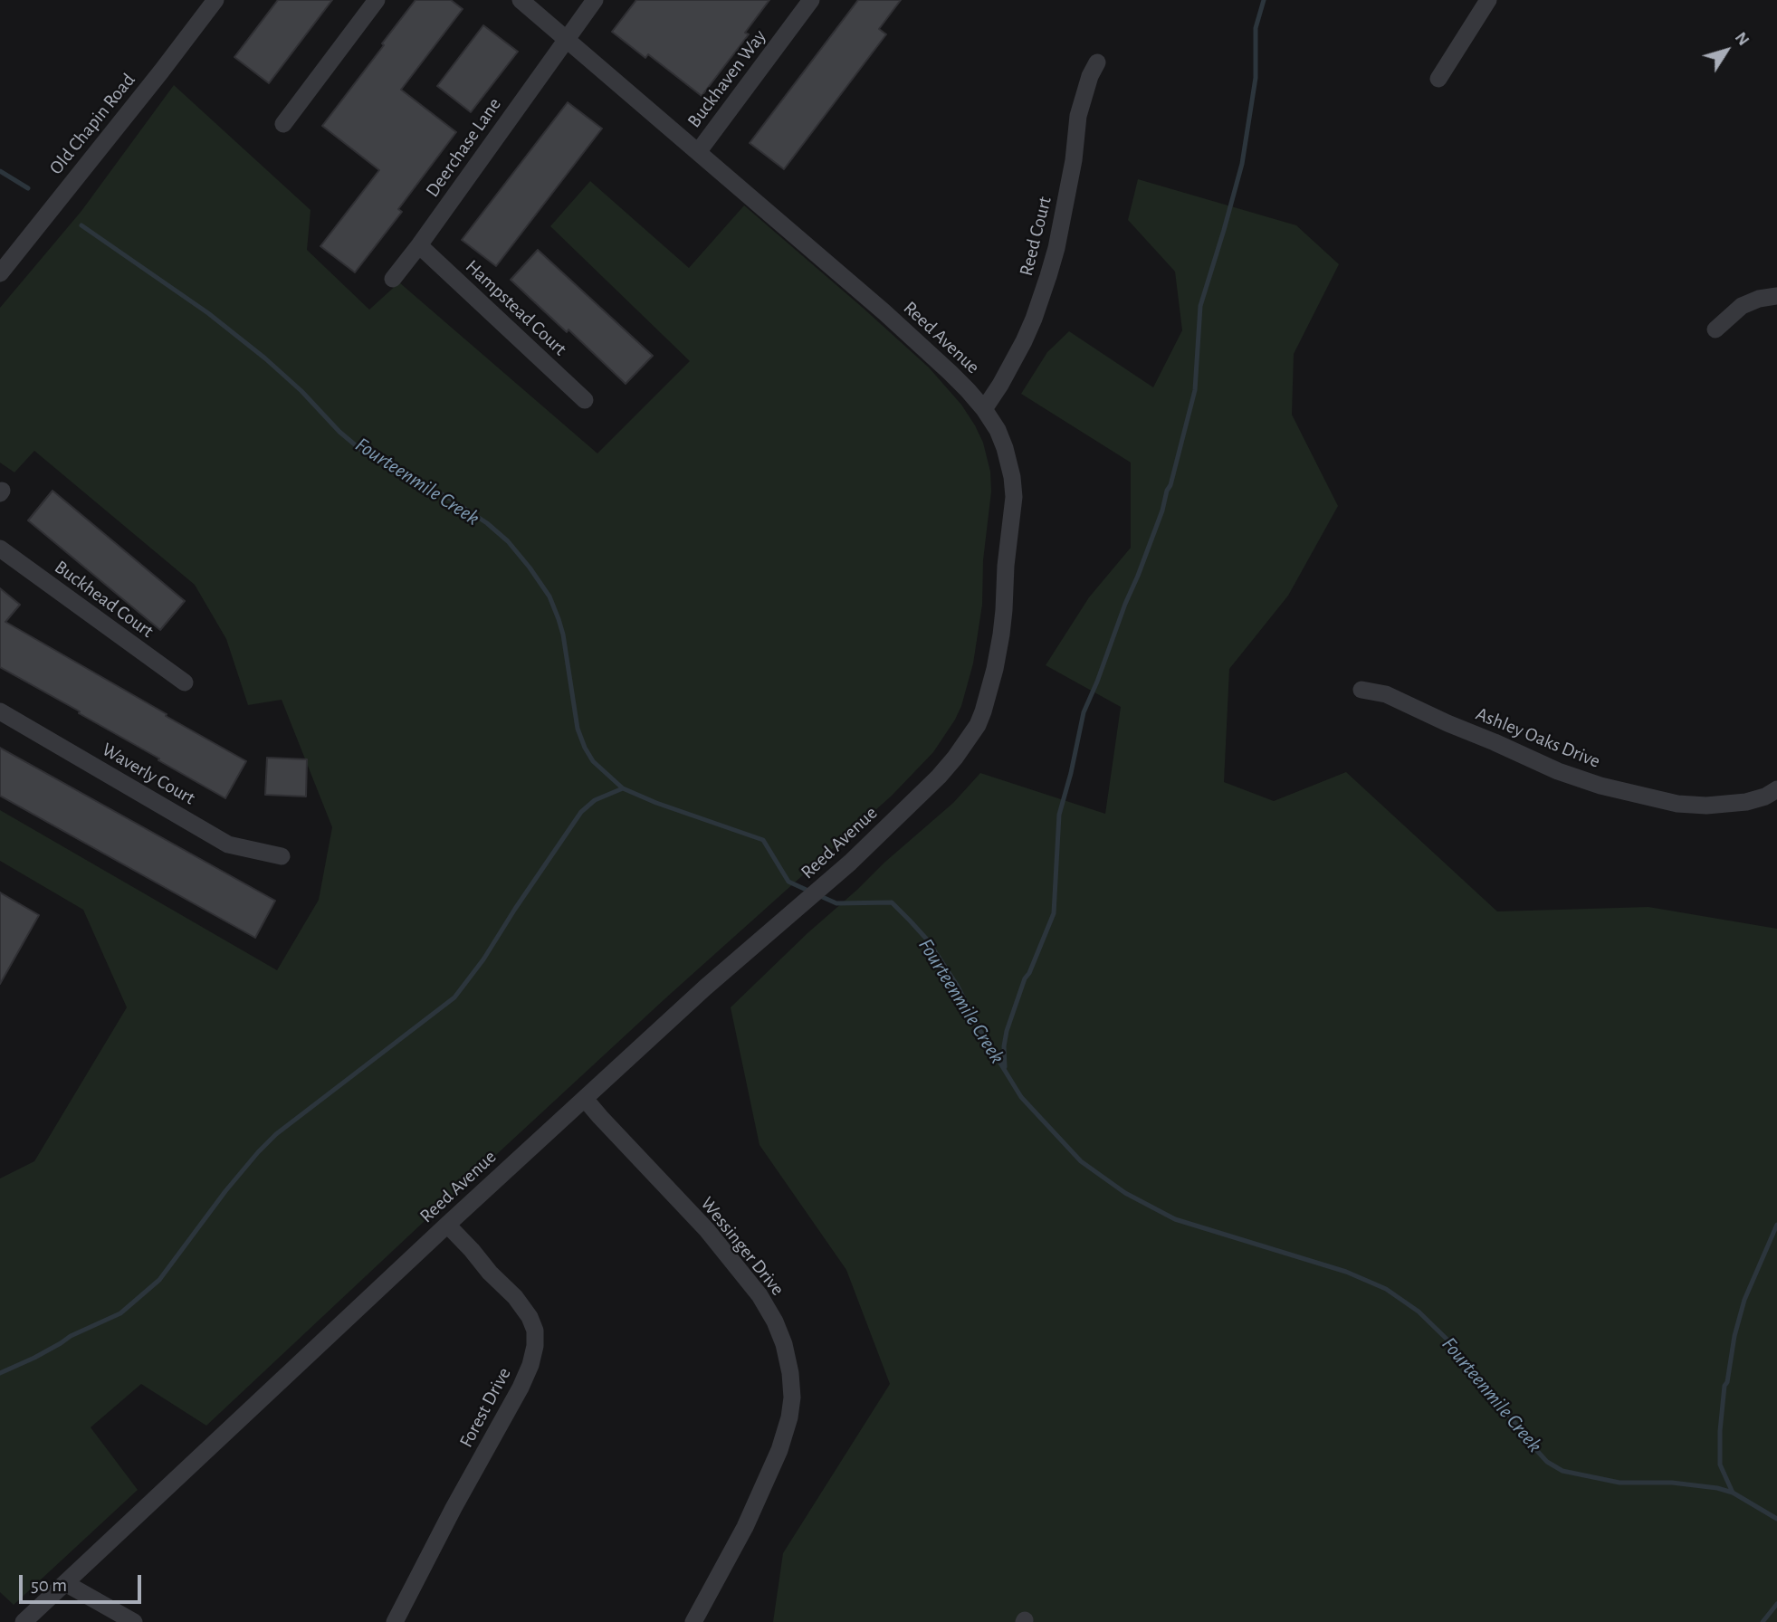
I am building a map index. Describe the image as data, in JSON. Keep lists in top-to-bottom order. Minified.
{"streets":{"street":["Buckhaven Way","Old Chapin Road","Deerchase Lane","Reed Court","Hampstead Court","Reed Avenue","Buckhead Court","Ashley Oaks Drive","Waverly Court","Wessinger Drive","Forest Drive"]},"crossings":[["Buckhaven Way","Reed Avenue"],["Deerchase Lane","Hampstead Court"],["Deerchase Lane","Reed Avenue"],["Reed Court","Reed Avenue"],["Reed Avenue","Wessinger Drive"],["Reed Avenue","Forest Drive"]],"water":["Fourteenmile Creek"],"scale_bar":"50 m","north":"top right"}
